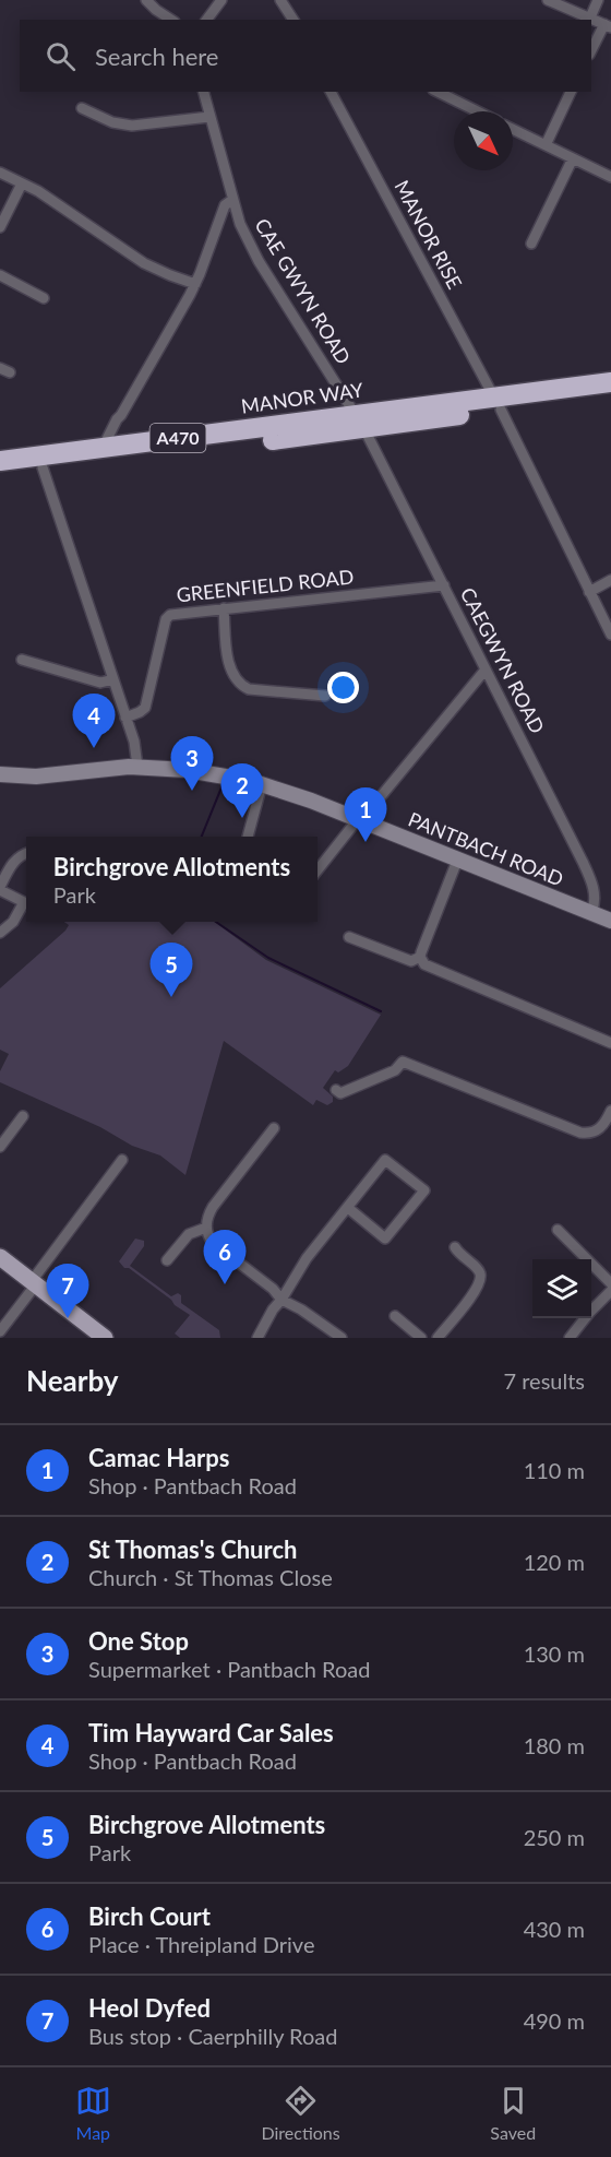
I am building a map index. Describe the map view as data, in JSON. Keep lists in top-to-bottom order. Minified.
{"streets":{"highway":["MANOR WAY","A470"],"street":["MANOR RISE","CAE GWYN ROAD","GREENFIELD ROAD","CAEGWYN ROAD","PANTBACH ROAD"]},"crossings":[["MANOR RISE","MANOR WAY"],["CAE GWYN ROAD","MANOR WAY"],["CAE GWYN ROAD","CAEGWYN ROAD"],["MANOR WAY","CAEGWYN ROAD"],["GREENFIELD ROAD","CAEGWYN ROAD"],["CAEGWYN ROAD","PANTBACH ROAD"]],"north":"bottom right","page":{"search":"Search here","pins":["4","3","2","1","5","6","7"],"popup":["Birchgrove Allotments","Park"],"heading":["Nearby","7 results"],"list":[{"mark":"1","name":"Camac Harps","note":"Shop · Pantbach Road","value":"110 m"},{"mark":"2","name":"St Thomas's Church","note":"Church · St Thomas Close","value":"120 m"},{"mark":"3","name":"One Stop","note":"Supermarket · Pantbach Road","value":"130 m"},{"mark":"4","name":"Tim Hayward Car Sales","note":"Shop · Pantbach Road","value":"180 m"},{"mark":"5","name":"Birchgrove Allotments","note":"Park","value":"250 m"},{"mark":"6","name":"Birch Court","note":"Place · Threipland Drive","value":"430 m"},{"mark":"7","name":"Heol Dyfed","note":"Bus stop · Caerphilly Road","value":"490 m"}],"nav":["Map","Directions","Saved"]}}
